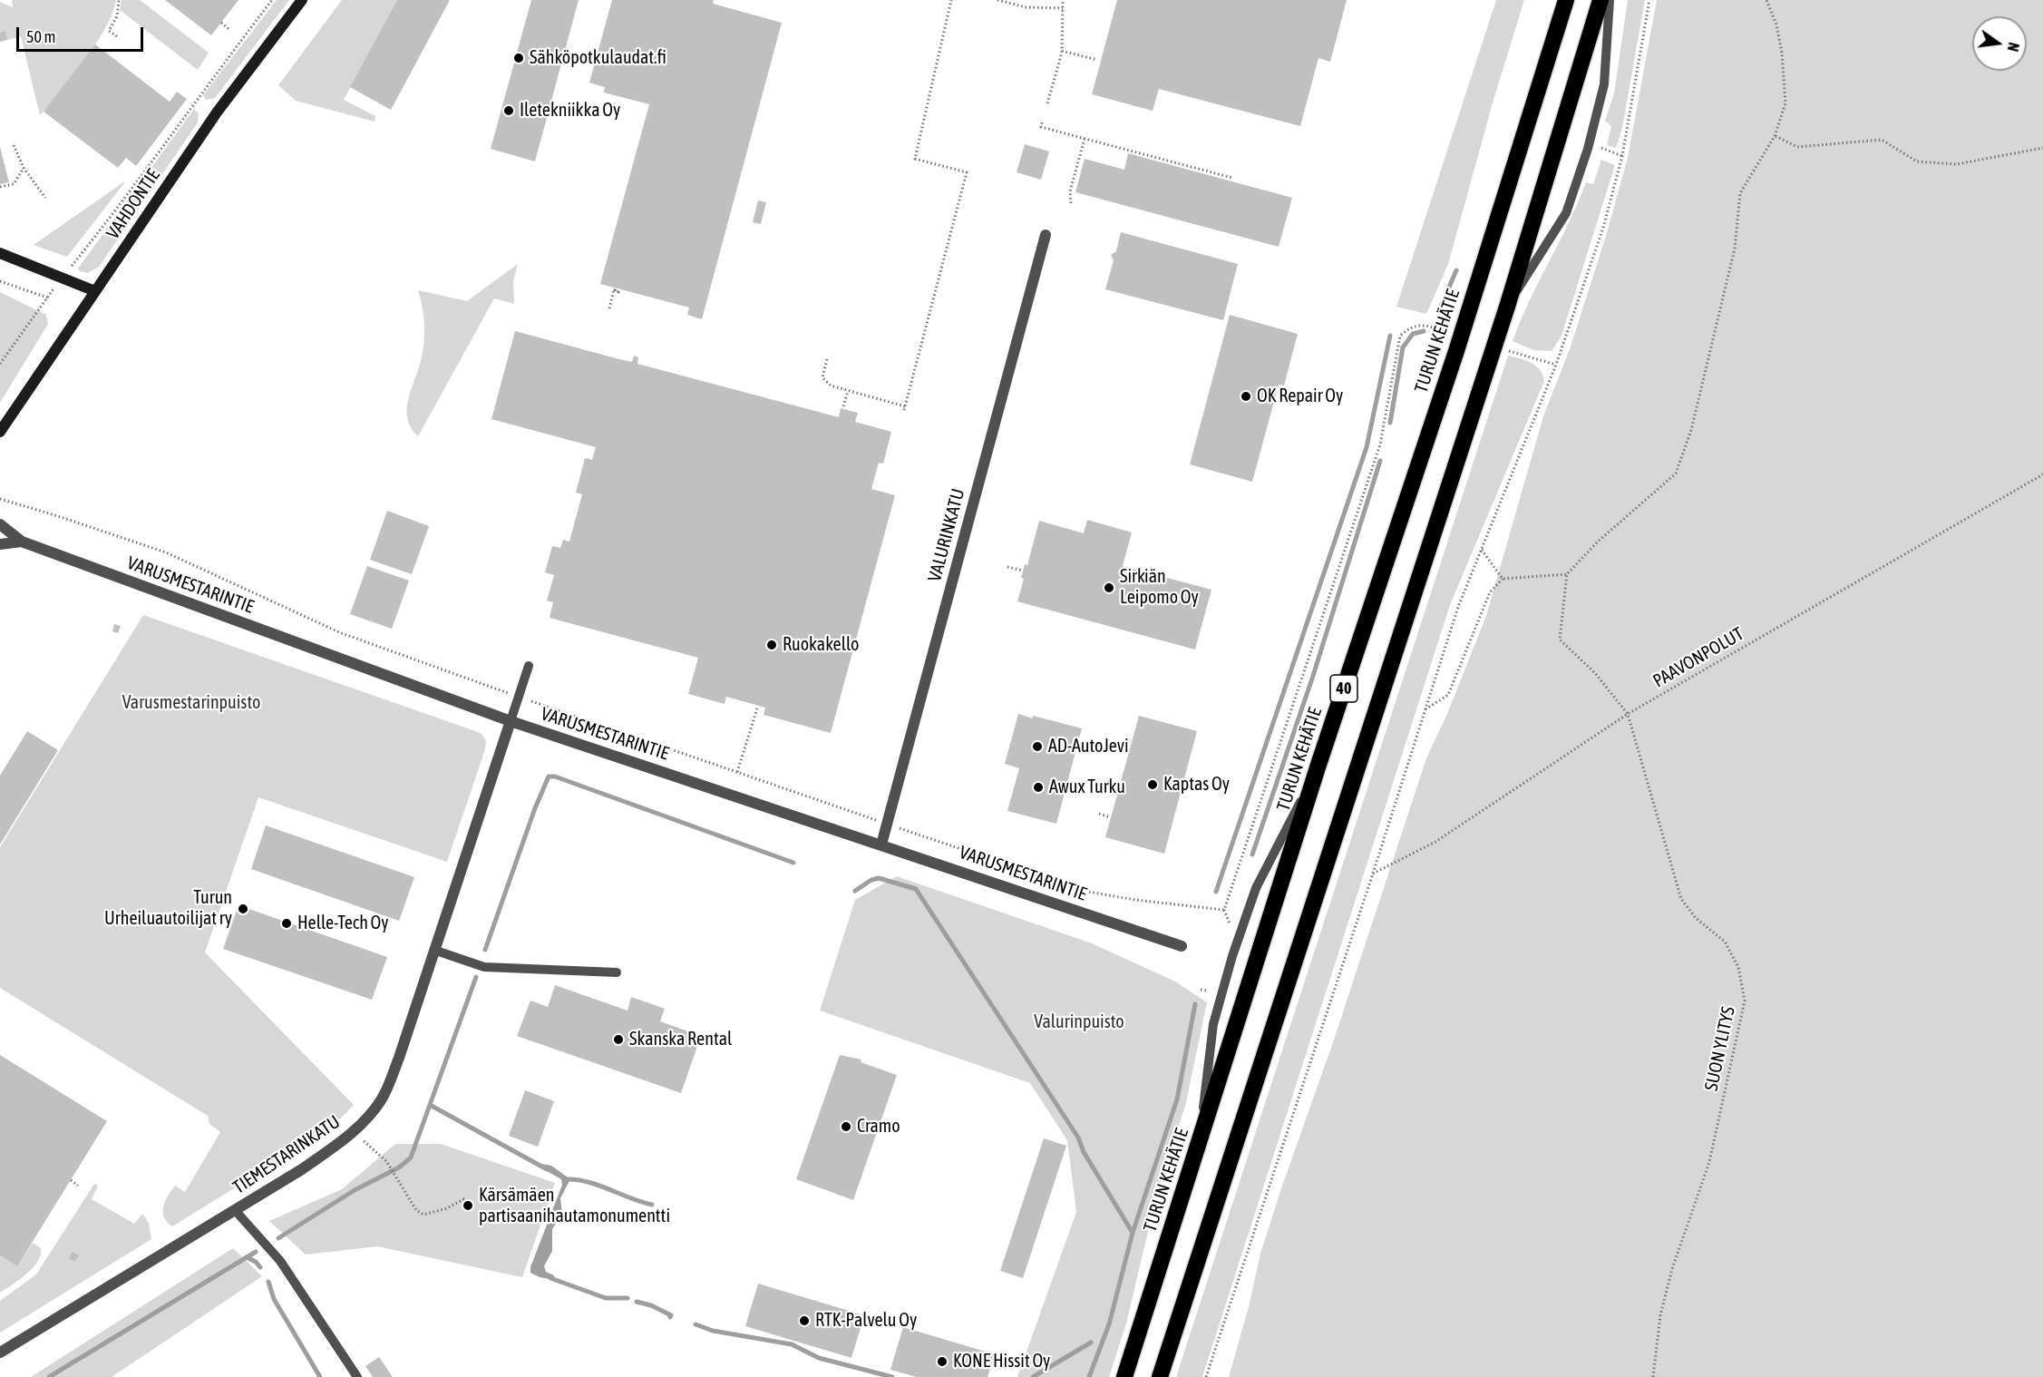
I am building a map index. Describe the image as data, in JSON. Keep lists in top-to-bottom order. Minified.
{"streets":{"highway":["TURUN KEHÄTIE","40"],"street":["VAHDONTIE","VALURINKATU","VARUSMESTARINTIE","TIEMESTARINKATU"],"path":["PAAVONPOLUT","SUON YLITYS"]},"crossings":[["VALURINKATU","VARUSMESTARINTIE"],["VARUSMESTARINTIE","TIEMESTARINKATU"],["PAAVONPOLUT","SUON YLITYS"]],"parks":["Varusmestarinpuisto","Valurinpuisto"],"places":["Sähköpotkulaudat.fi","Iletekniikka Oy","OK Repair Oy","Sirkiän Leipomo Oy","Ruokakello","AD-AutoJevi","Kaptas Oy","Awux Turku","Turun Urheiluautoilijat ry","Helle-Tech Oy","Skanska Rental","Cramo","Kärsämäen partisaanihautamonumentti","RTK-Palvelu Oy","KONE Hissit Oy"],"scale_bar":"50 m","north":"right"}
